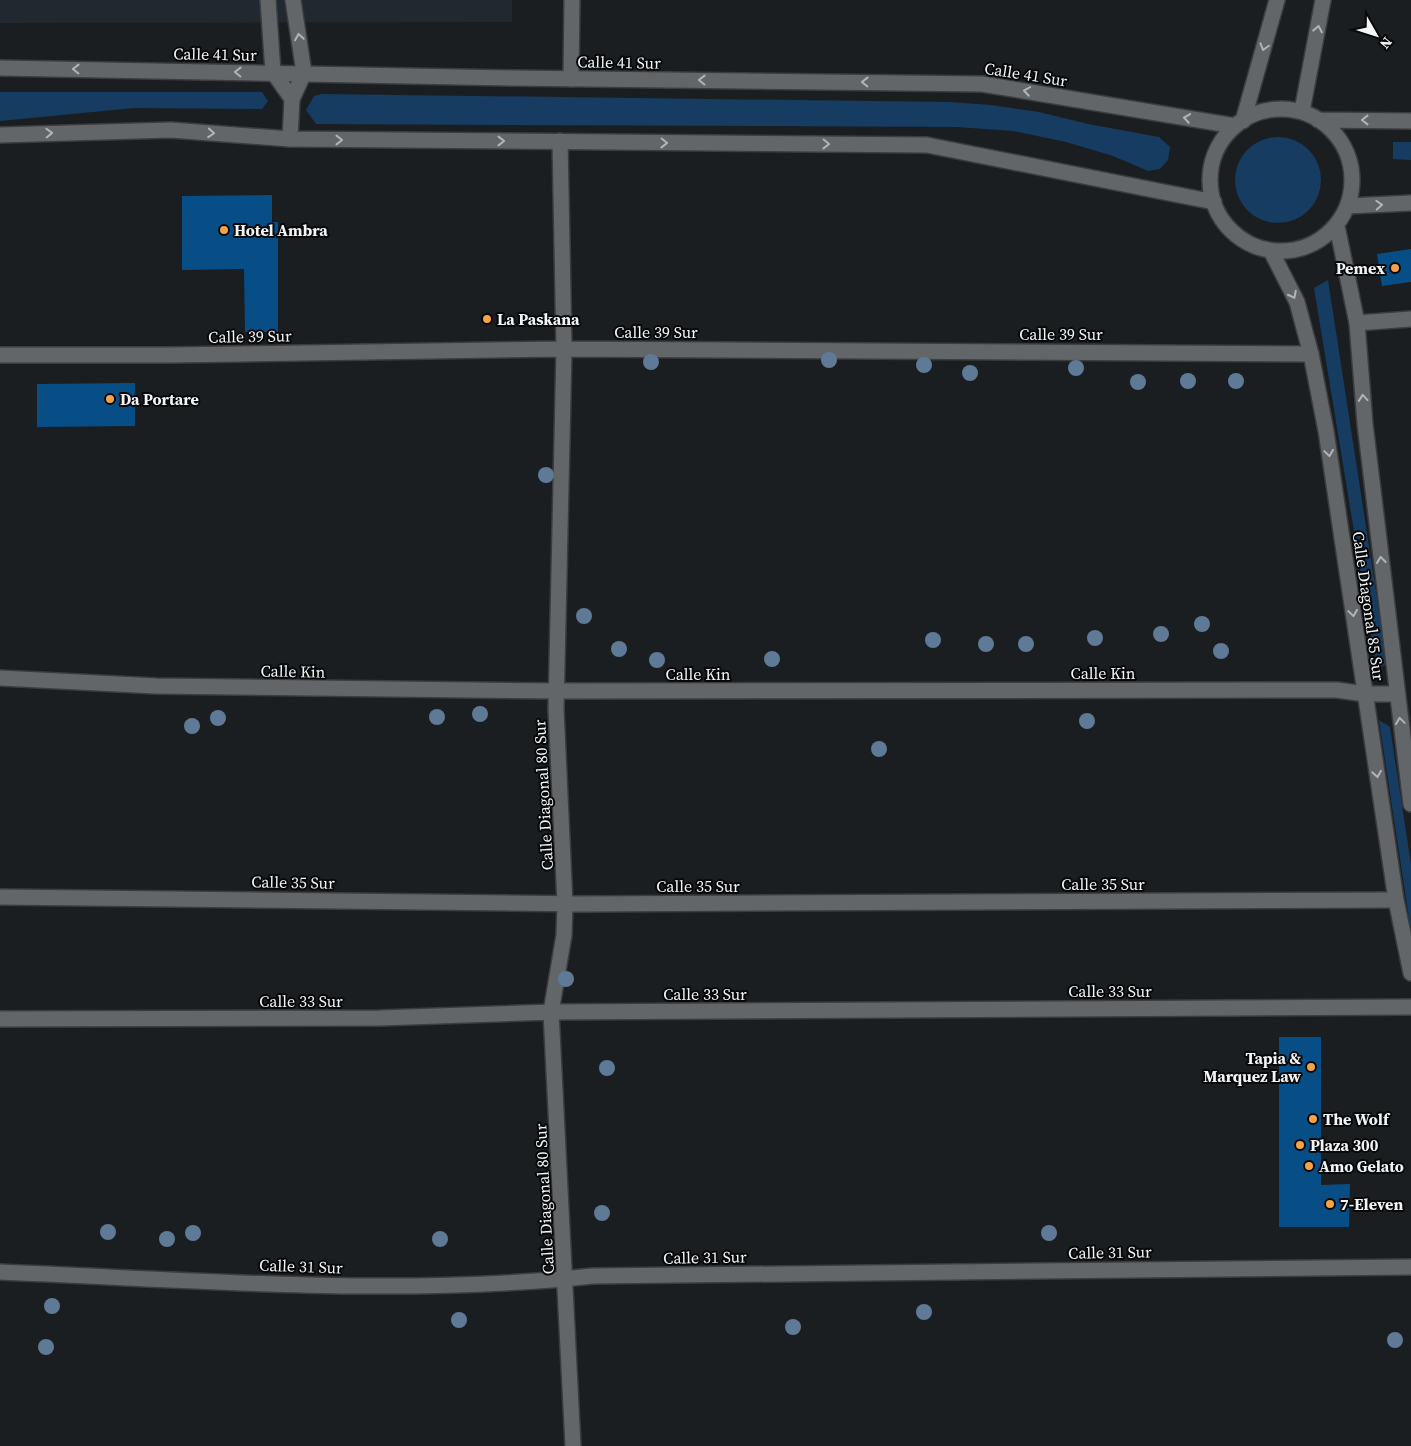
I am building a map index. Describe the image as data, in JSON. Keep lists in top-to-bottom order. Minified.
{"streets":{"street":["Calle 41 Sur","Calle 39 Sur","Calle Diagonal 85 Sur","Calle Kin","Calle Diagonal 80 Sur","Calle 35 Sur","Calle 33 Sur","Calle 31 Sur"]},"crossings":[["Calle 41 Sur","Calle Diagonal 85 Sur"],["Calle 39 Sur","Calle Diagonal 85 Sur"],["Calle 39 Sur","Calle Diagonal 80 Sur"],["Calle Diagonal 85 Sur","Calle Kin"],["Calle Diagonal 85 Sur","Calle 35 Sur"],["Calle Kin","Calle Diagonal 80 Sur"],["Calle Diagonal 80 Sur","Calle 35 Sur"],["Calle Diagonal 80 Sur","Calle 33 Sur"],["Calle Diagonal 80 Sur","Calle 31 Sur"]],"places":["Hotel Ambra","Pemex","La Paskana","Da Portare","Tapia & Marquez Law","The Wolf","Plaza 300","Amo Gelato","7-Eleven"],"north":"bottom right"}
